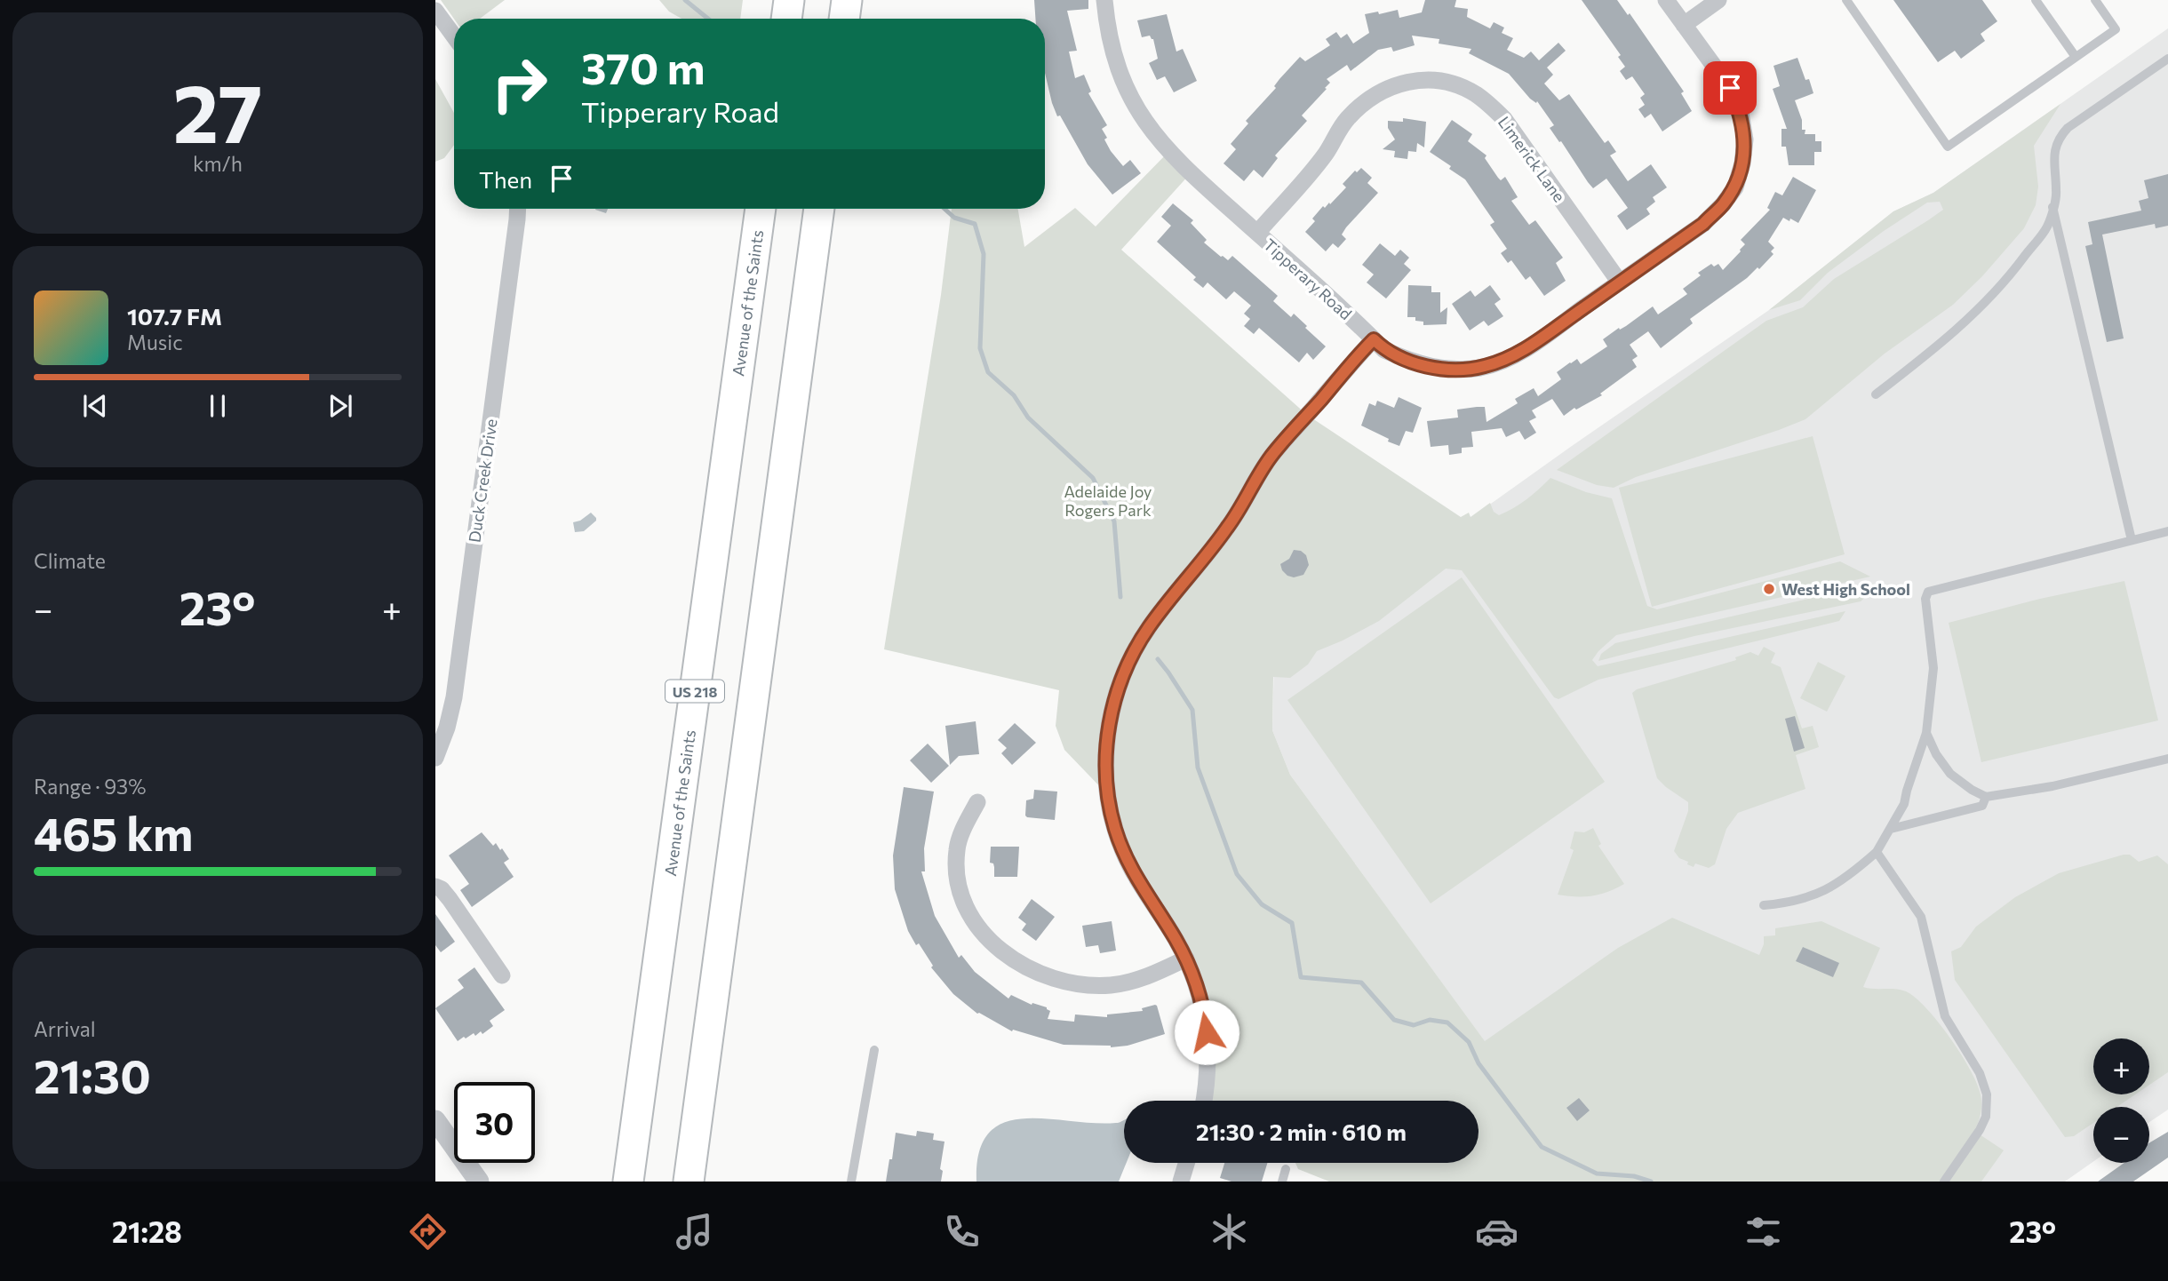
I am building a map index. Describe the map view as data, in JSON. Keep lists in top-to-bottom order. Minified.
{"streets":{"highway":["Avenue of the Saints","US 218"],"street":["Limerick Lane","Tipperary Road","Duck Creek Drive"]},"crossings":[["Limerick Lane","Tipperary Road"]],"parks":["Adelaide Joy Rogers Park"],"places":["West High School"],"page":{"tile":[["27","km/h"],"Climate",["Range · 93%","465 km"],["Arrival","21:30"]],"turn":["370 m","Tipperary Road"],"then":"Then","song":["107.7 FM","Music"],"heat":["−","23°","+"],"map_buttons":["+","−"],"limit":"30","trip":"21:30 · 2 min · 610 m","tabs":["21:28","23°"]}}
